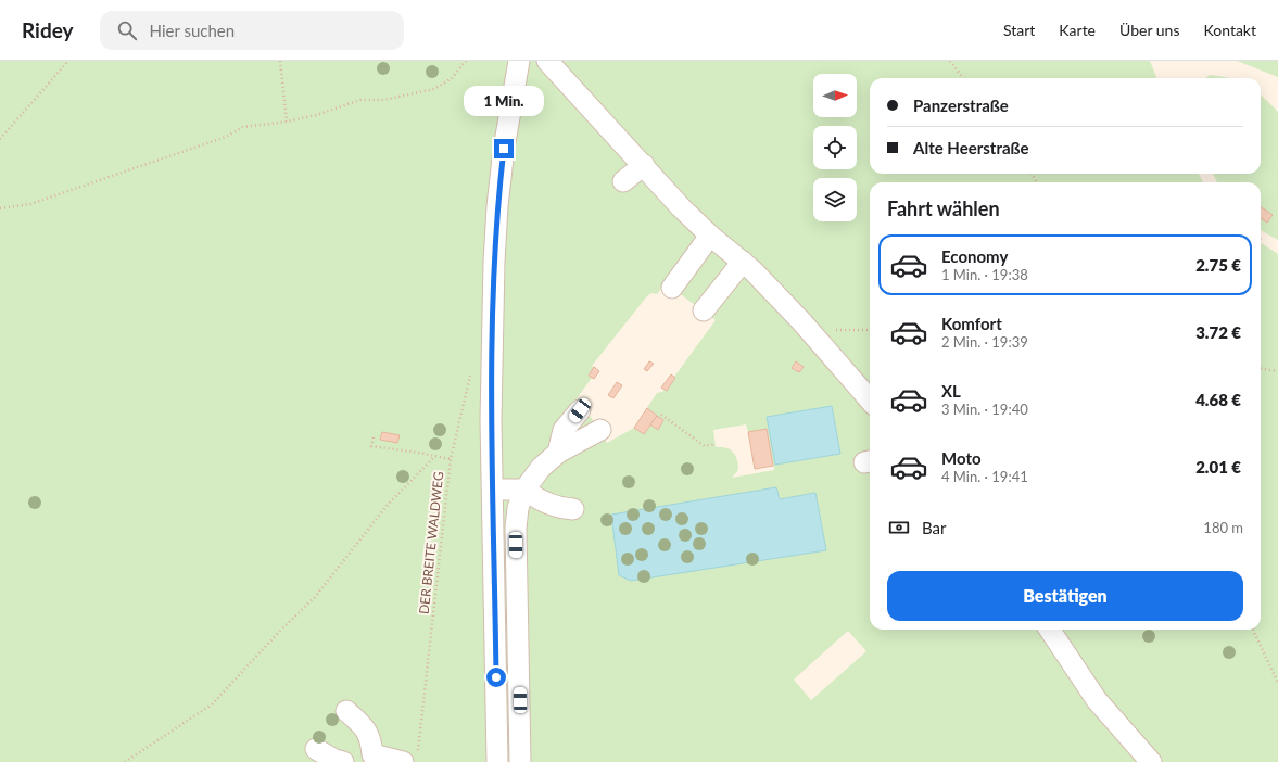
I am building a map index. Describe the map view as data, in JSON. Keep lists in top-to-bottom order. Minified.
{"streets":{"path":["DER BREITE WALDWEG"]},"north":"right","page":{"header":"Ridey","search":"Hier suchen","nav":["Start","Karte","Über uns","Kontakt"],"banner":["Panzerstraße","Alte Heerstraße"],"bubble":"1 Min.","heading":"Fahrt wählen","list":[{"name":"Economy","note":"1 Min. · 19:38","value":"2.75 €"},{"name":"Komfort","note":"2 Min. · 19:39","value":"3.72 €"},{"name":"XL","note":"3 Min. · 19:40","value":"4.68 €"},{"name":"Moto","note":"4 Min. · 19:41","value":"2.01 €"}],"pay":["Bar","180 m"],"buttons":"Bestätigen"}}
